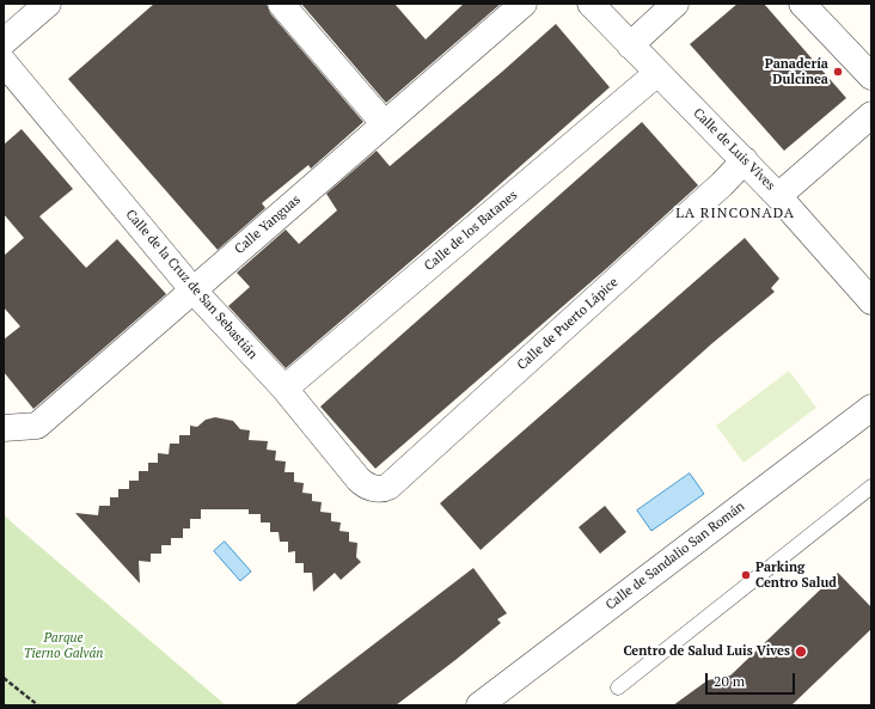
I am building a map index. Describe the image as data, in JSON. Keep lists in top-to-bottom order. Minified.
{"streets":{"street":["Calle de Luis Vives","Calle Yanguas","Calle de los Batanes","Calle de la Cruz de San Sebastián","Calle de Puerto Lápice","Calle de Sandalio San Román"]},"crossings":[["Calle de Luis Vives","Calle de los Batanes"],["Calle de Luis Vives","Calle de Puerto Lápice"],["Calle Yanguas","Calle de la Cruz de San Sebastián"],["Calle de los Batanes","Calle de la Cruz de San Sebastián"],["Calle de la Cruz de San Sebastián","Calle de Puerto Lápice"]],"districts":["LA RINCONADA"],"parks":["Parque Tierno Galván"],"places":["Panadería Dulcinea","Parking Centro Salud","Centro de Salud Luis Vives"],"scale_bar":"20 m"}
